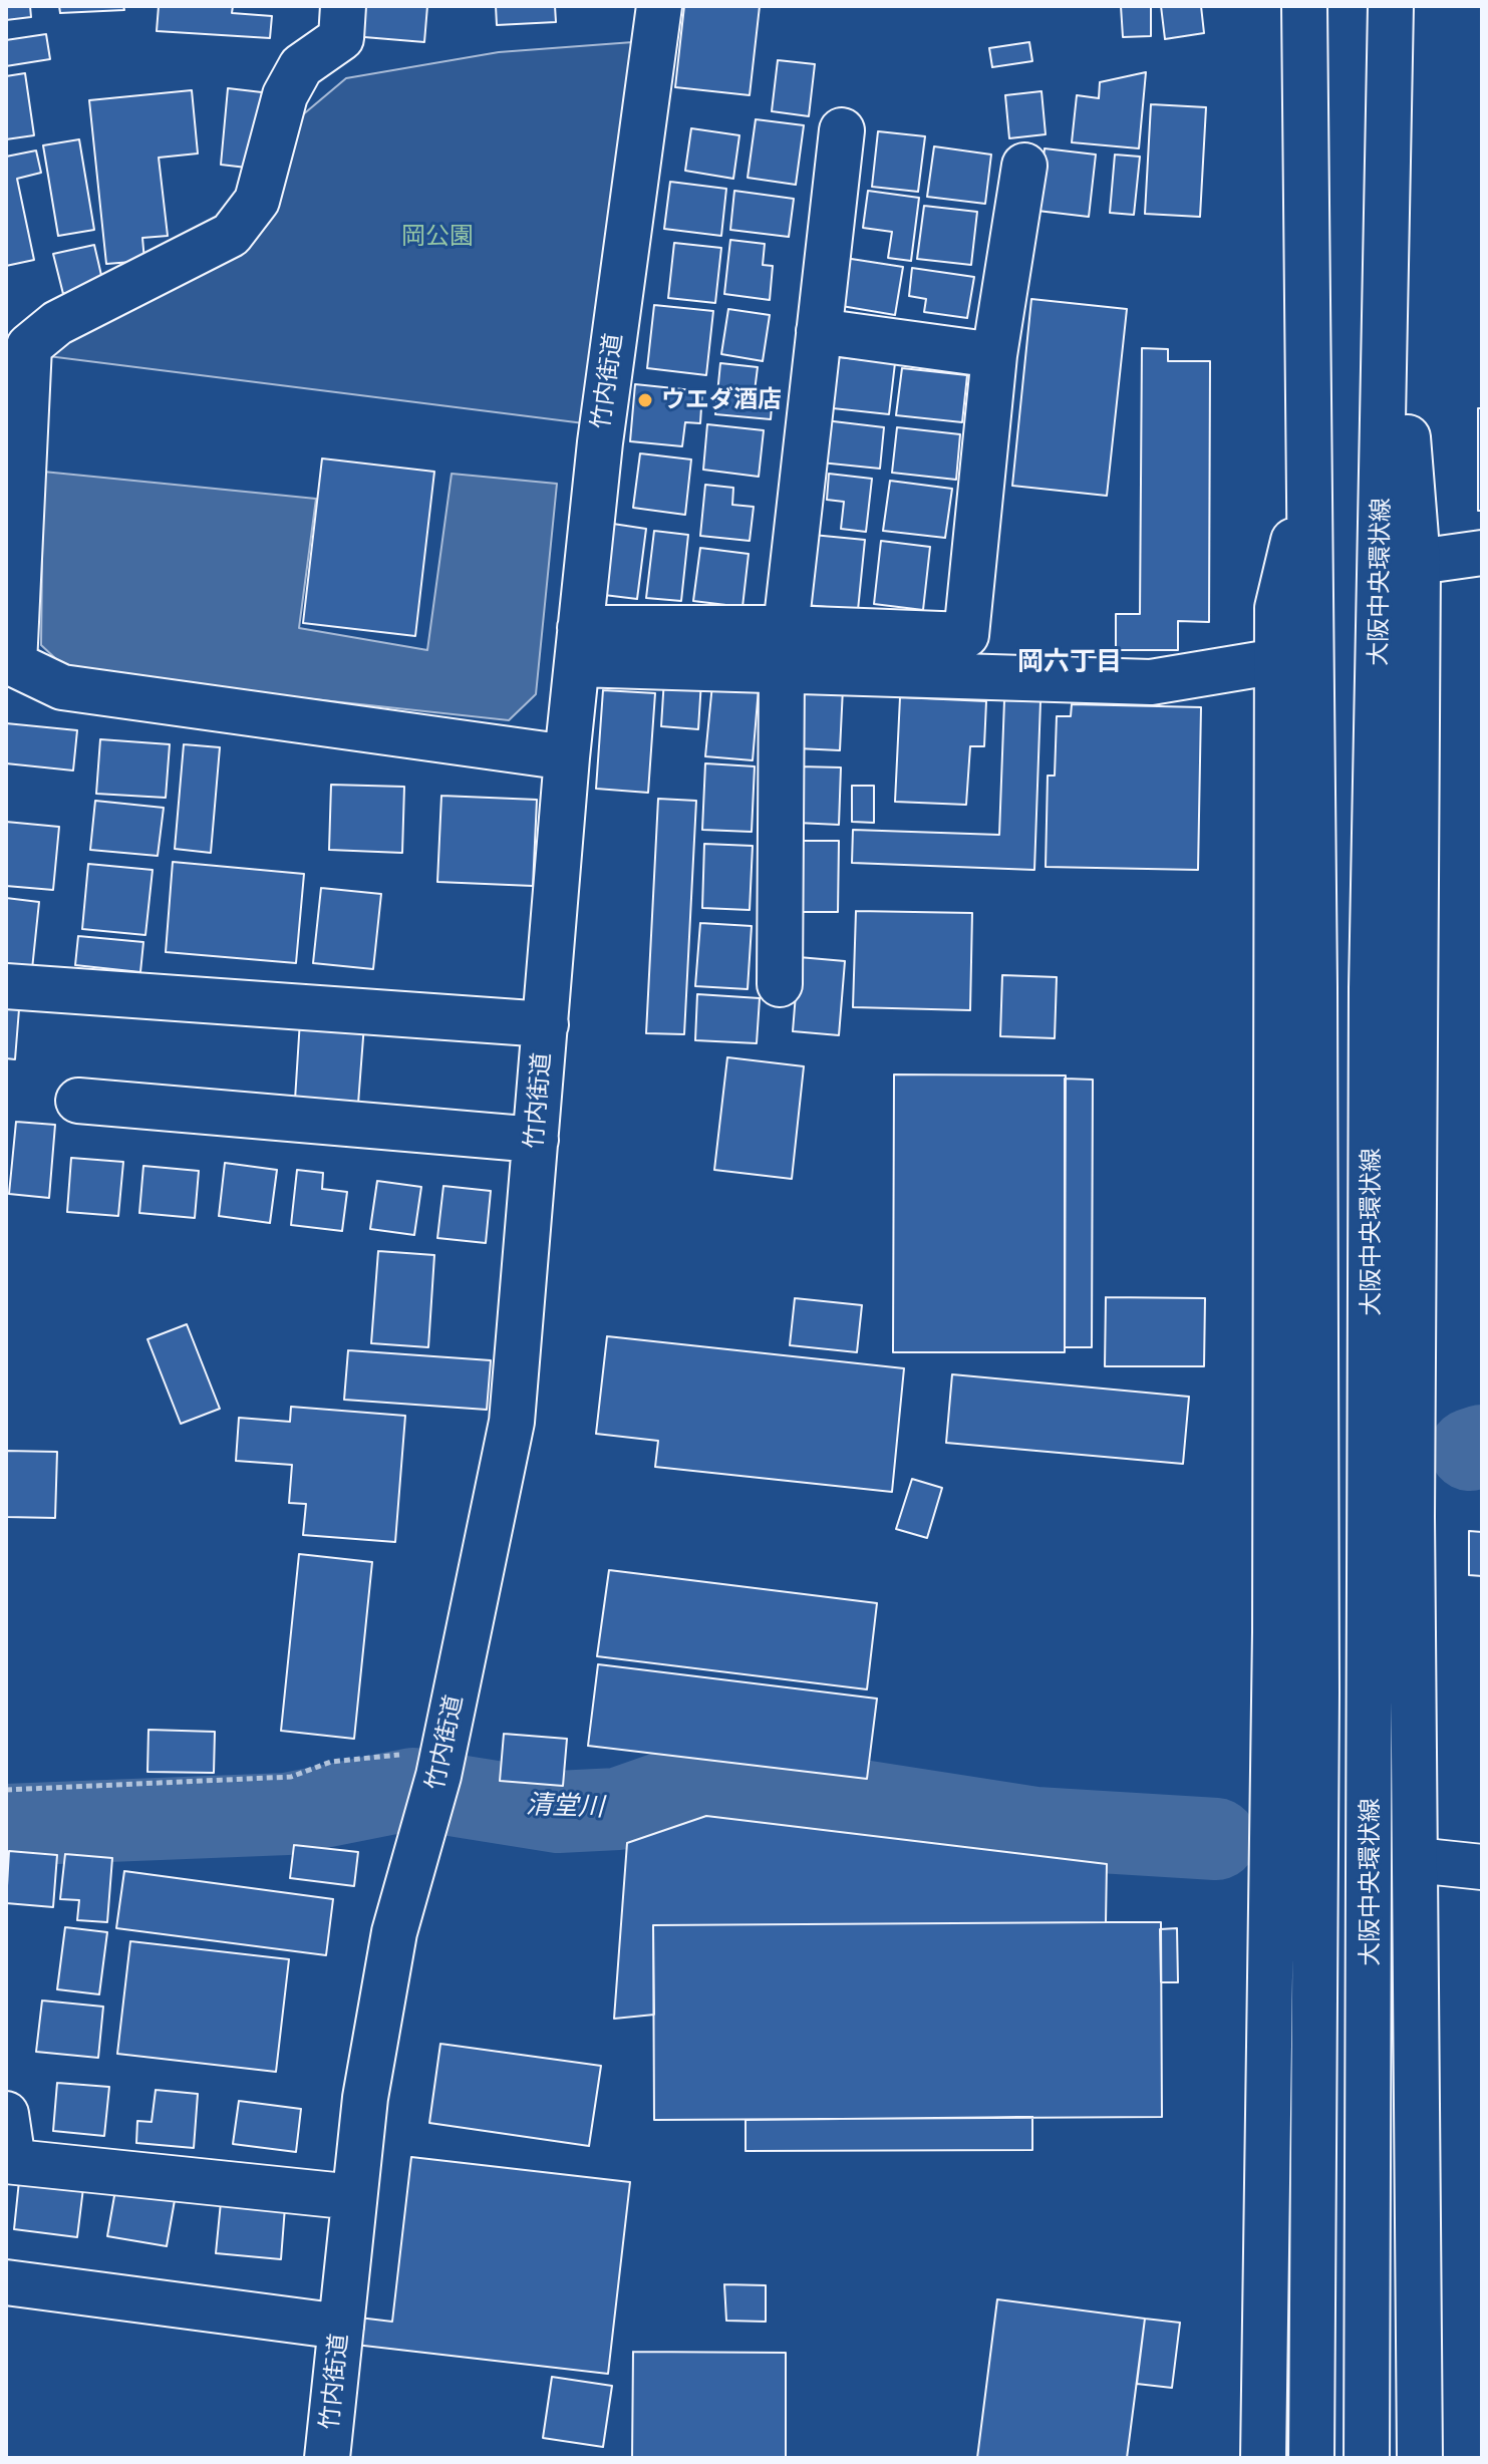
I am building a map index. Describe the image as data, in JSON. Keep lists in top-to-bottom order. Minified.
{"streets":{"main road":["竹内街道","大阪中央環状線"]},"districts":["岡六丁目"],"water":["清堂川"],"parks":["岡公園"],"places":["ウエダ酒店"]}
